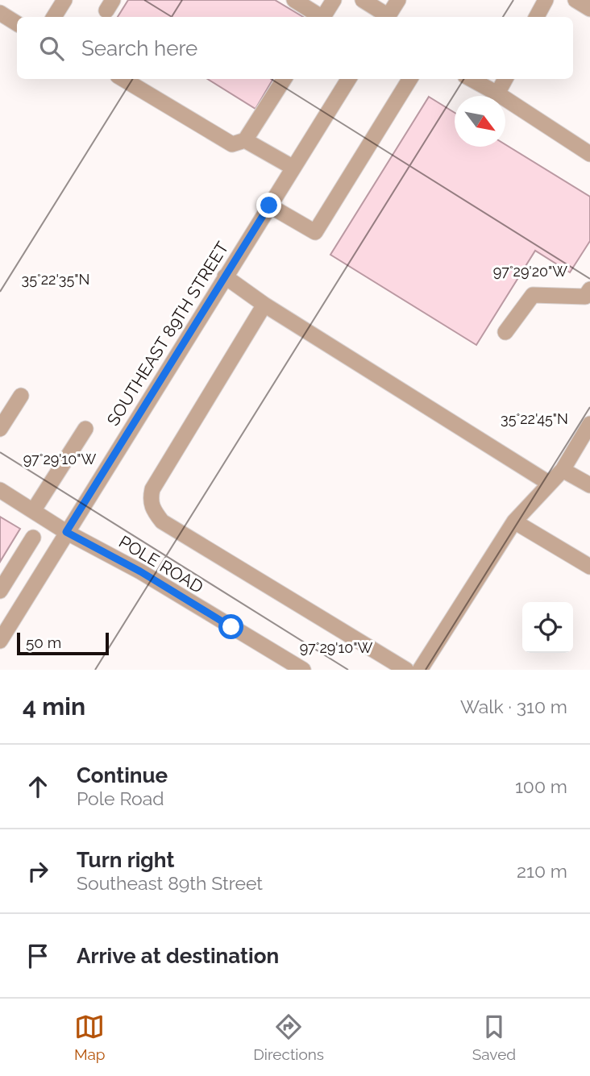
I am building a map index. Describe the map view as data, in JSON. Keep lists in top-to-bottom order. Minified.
{"streets":{"street":["SOUTHEAST 89TH STREET","POLE ROAD"]},"crossings":[["SOUTHEAST 89TH STREET","POLE ROAD"]],"scale_bar":"50 m","north":"bottom right","page":{"search":"Search here","scale":"50 m","heading":["4 min","Walk · 310 m"],"list":[["Continue","Pole Road","100 m"],["Turn right","Southeast 89th Street","210 m"],"Arrive at destination"],"nav":["Map","Directions","Saved"]},"coordinates":["97°29'20\"W","35°22'35\"N","35°22'45\"N","97°29'10\"W"]}
